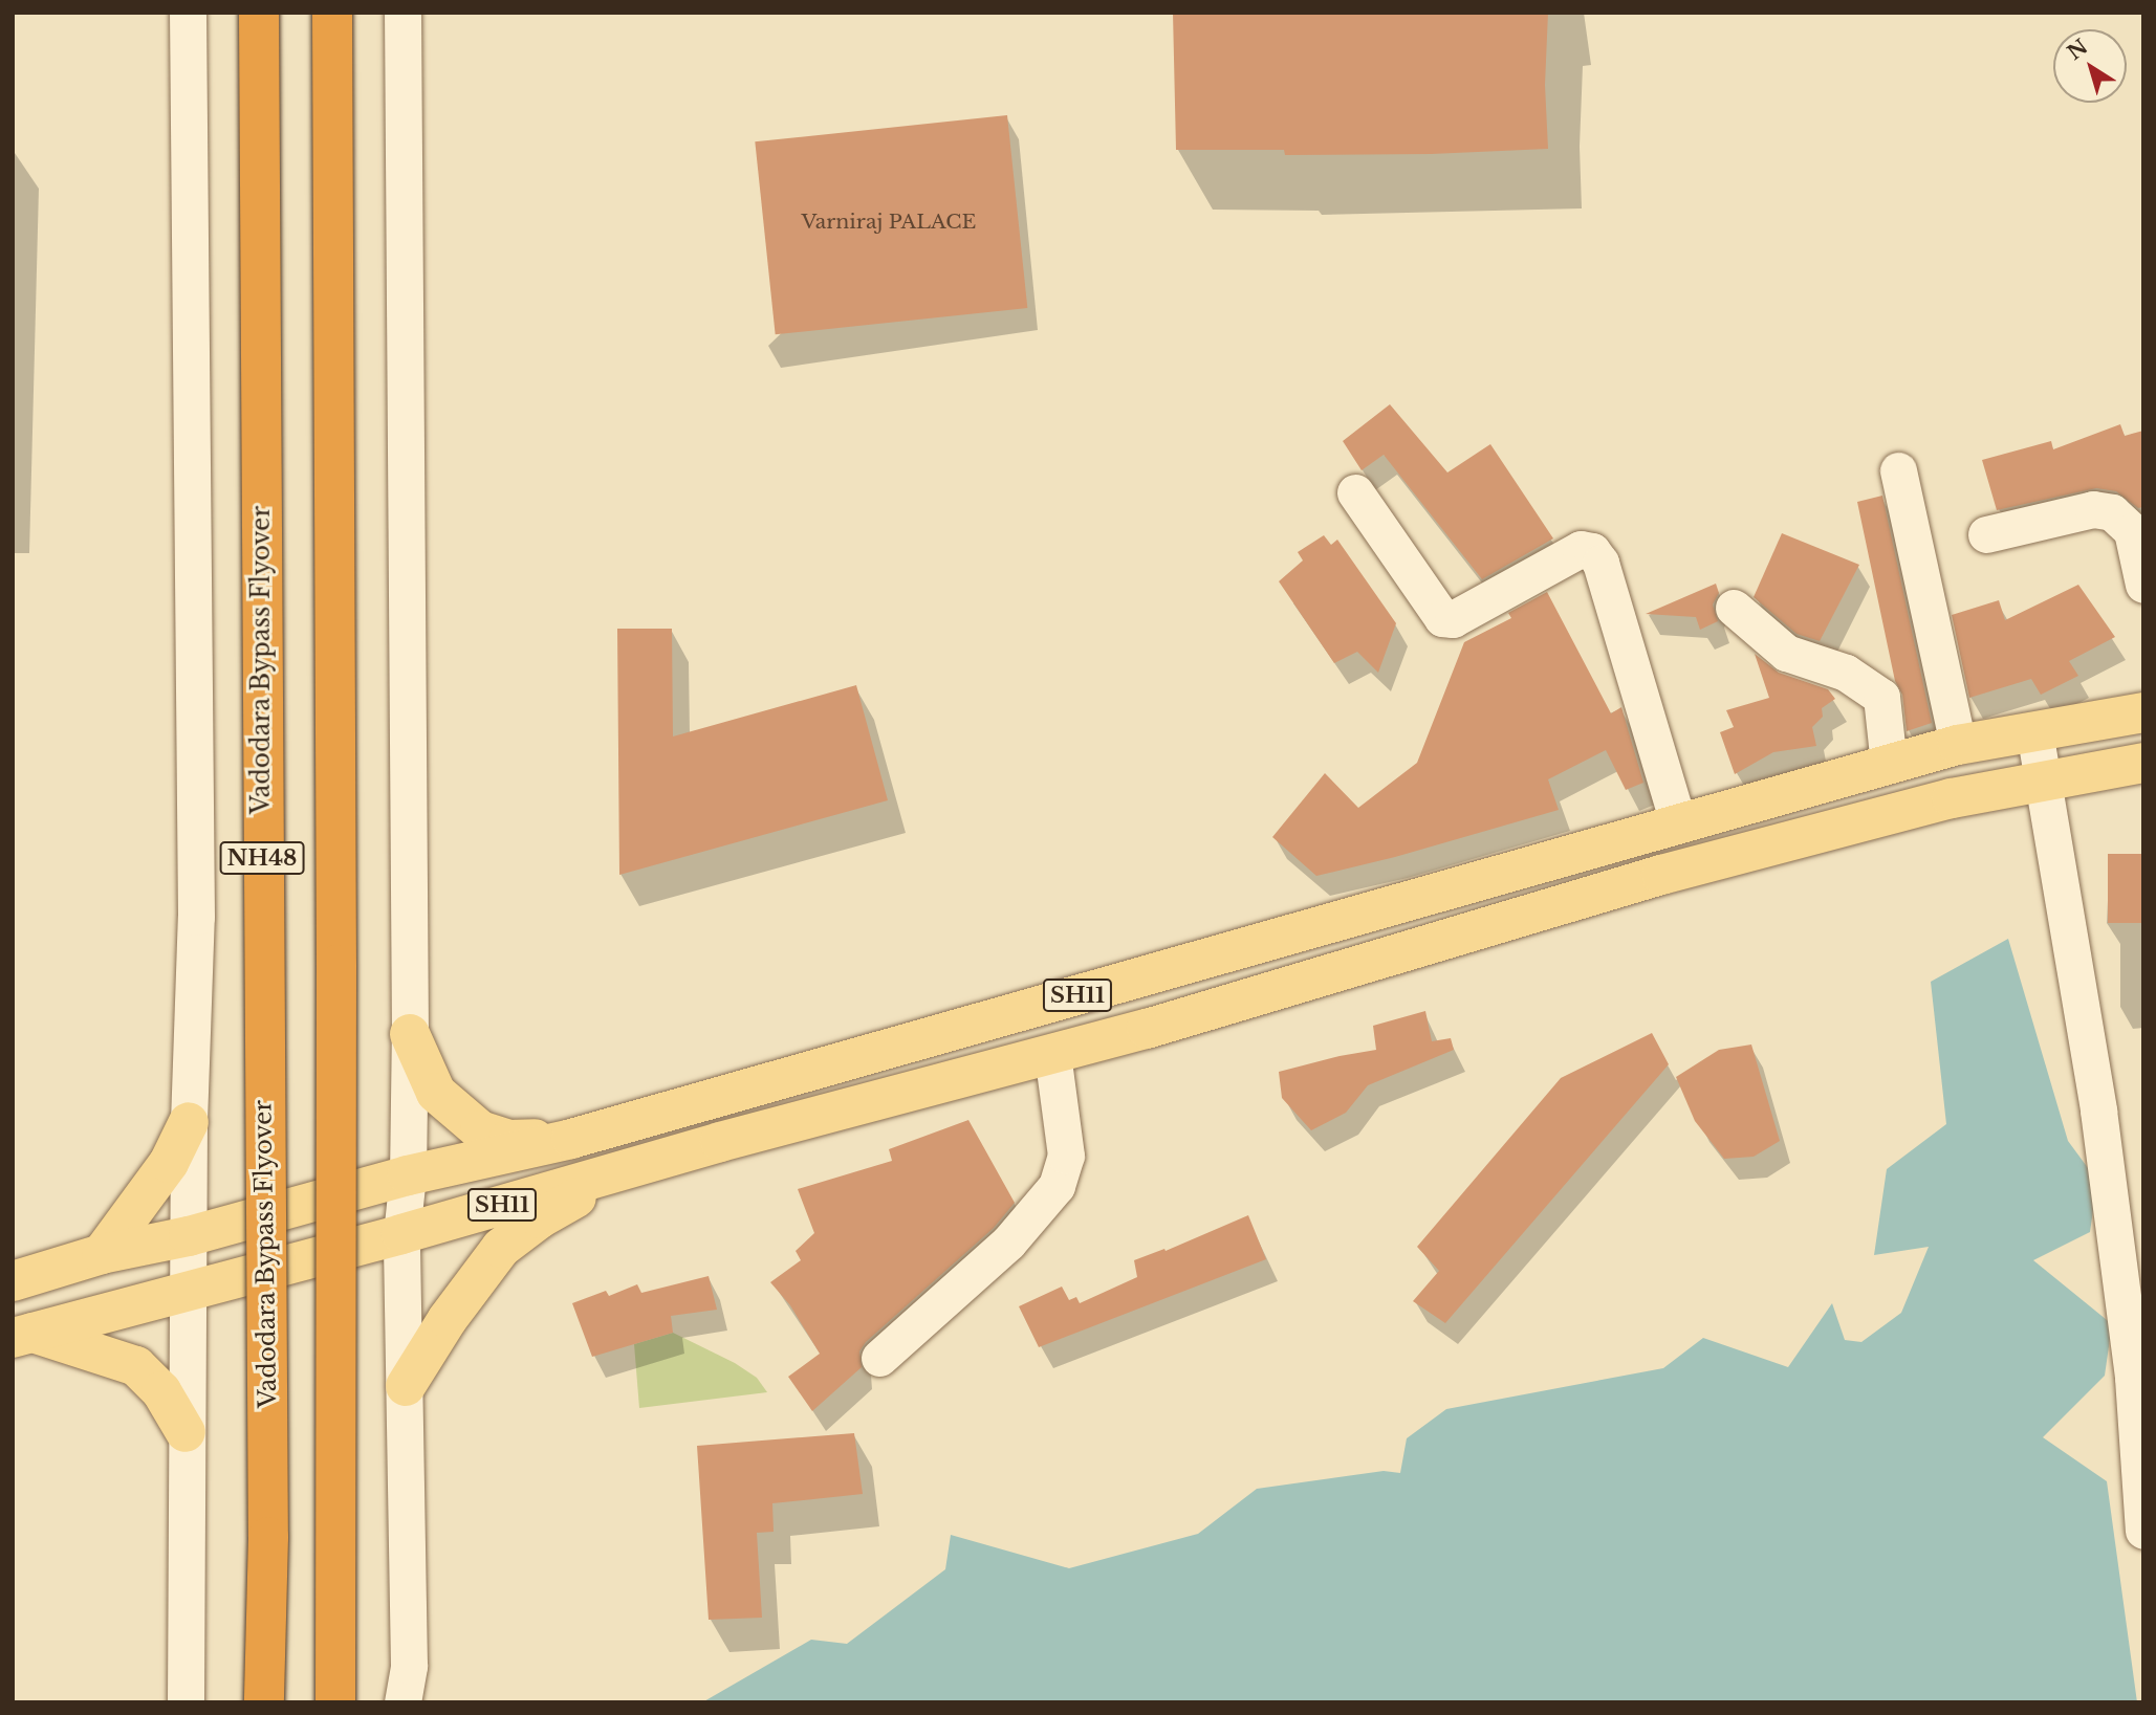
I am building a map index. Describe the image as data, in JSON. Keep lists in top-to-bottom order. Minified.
{"streets":{"highway":["Vadodara Bypass Flyover","NH48"],"main road":["SH11"]},"house_numbers":["Varniraj PALACE"],"north":"top left"}
